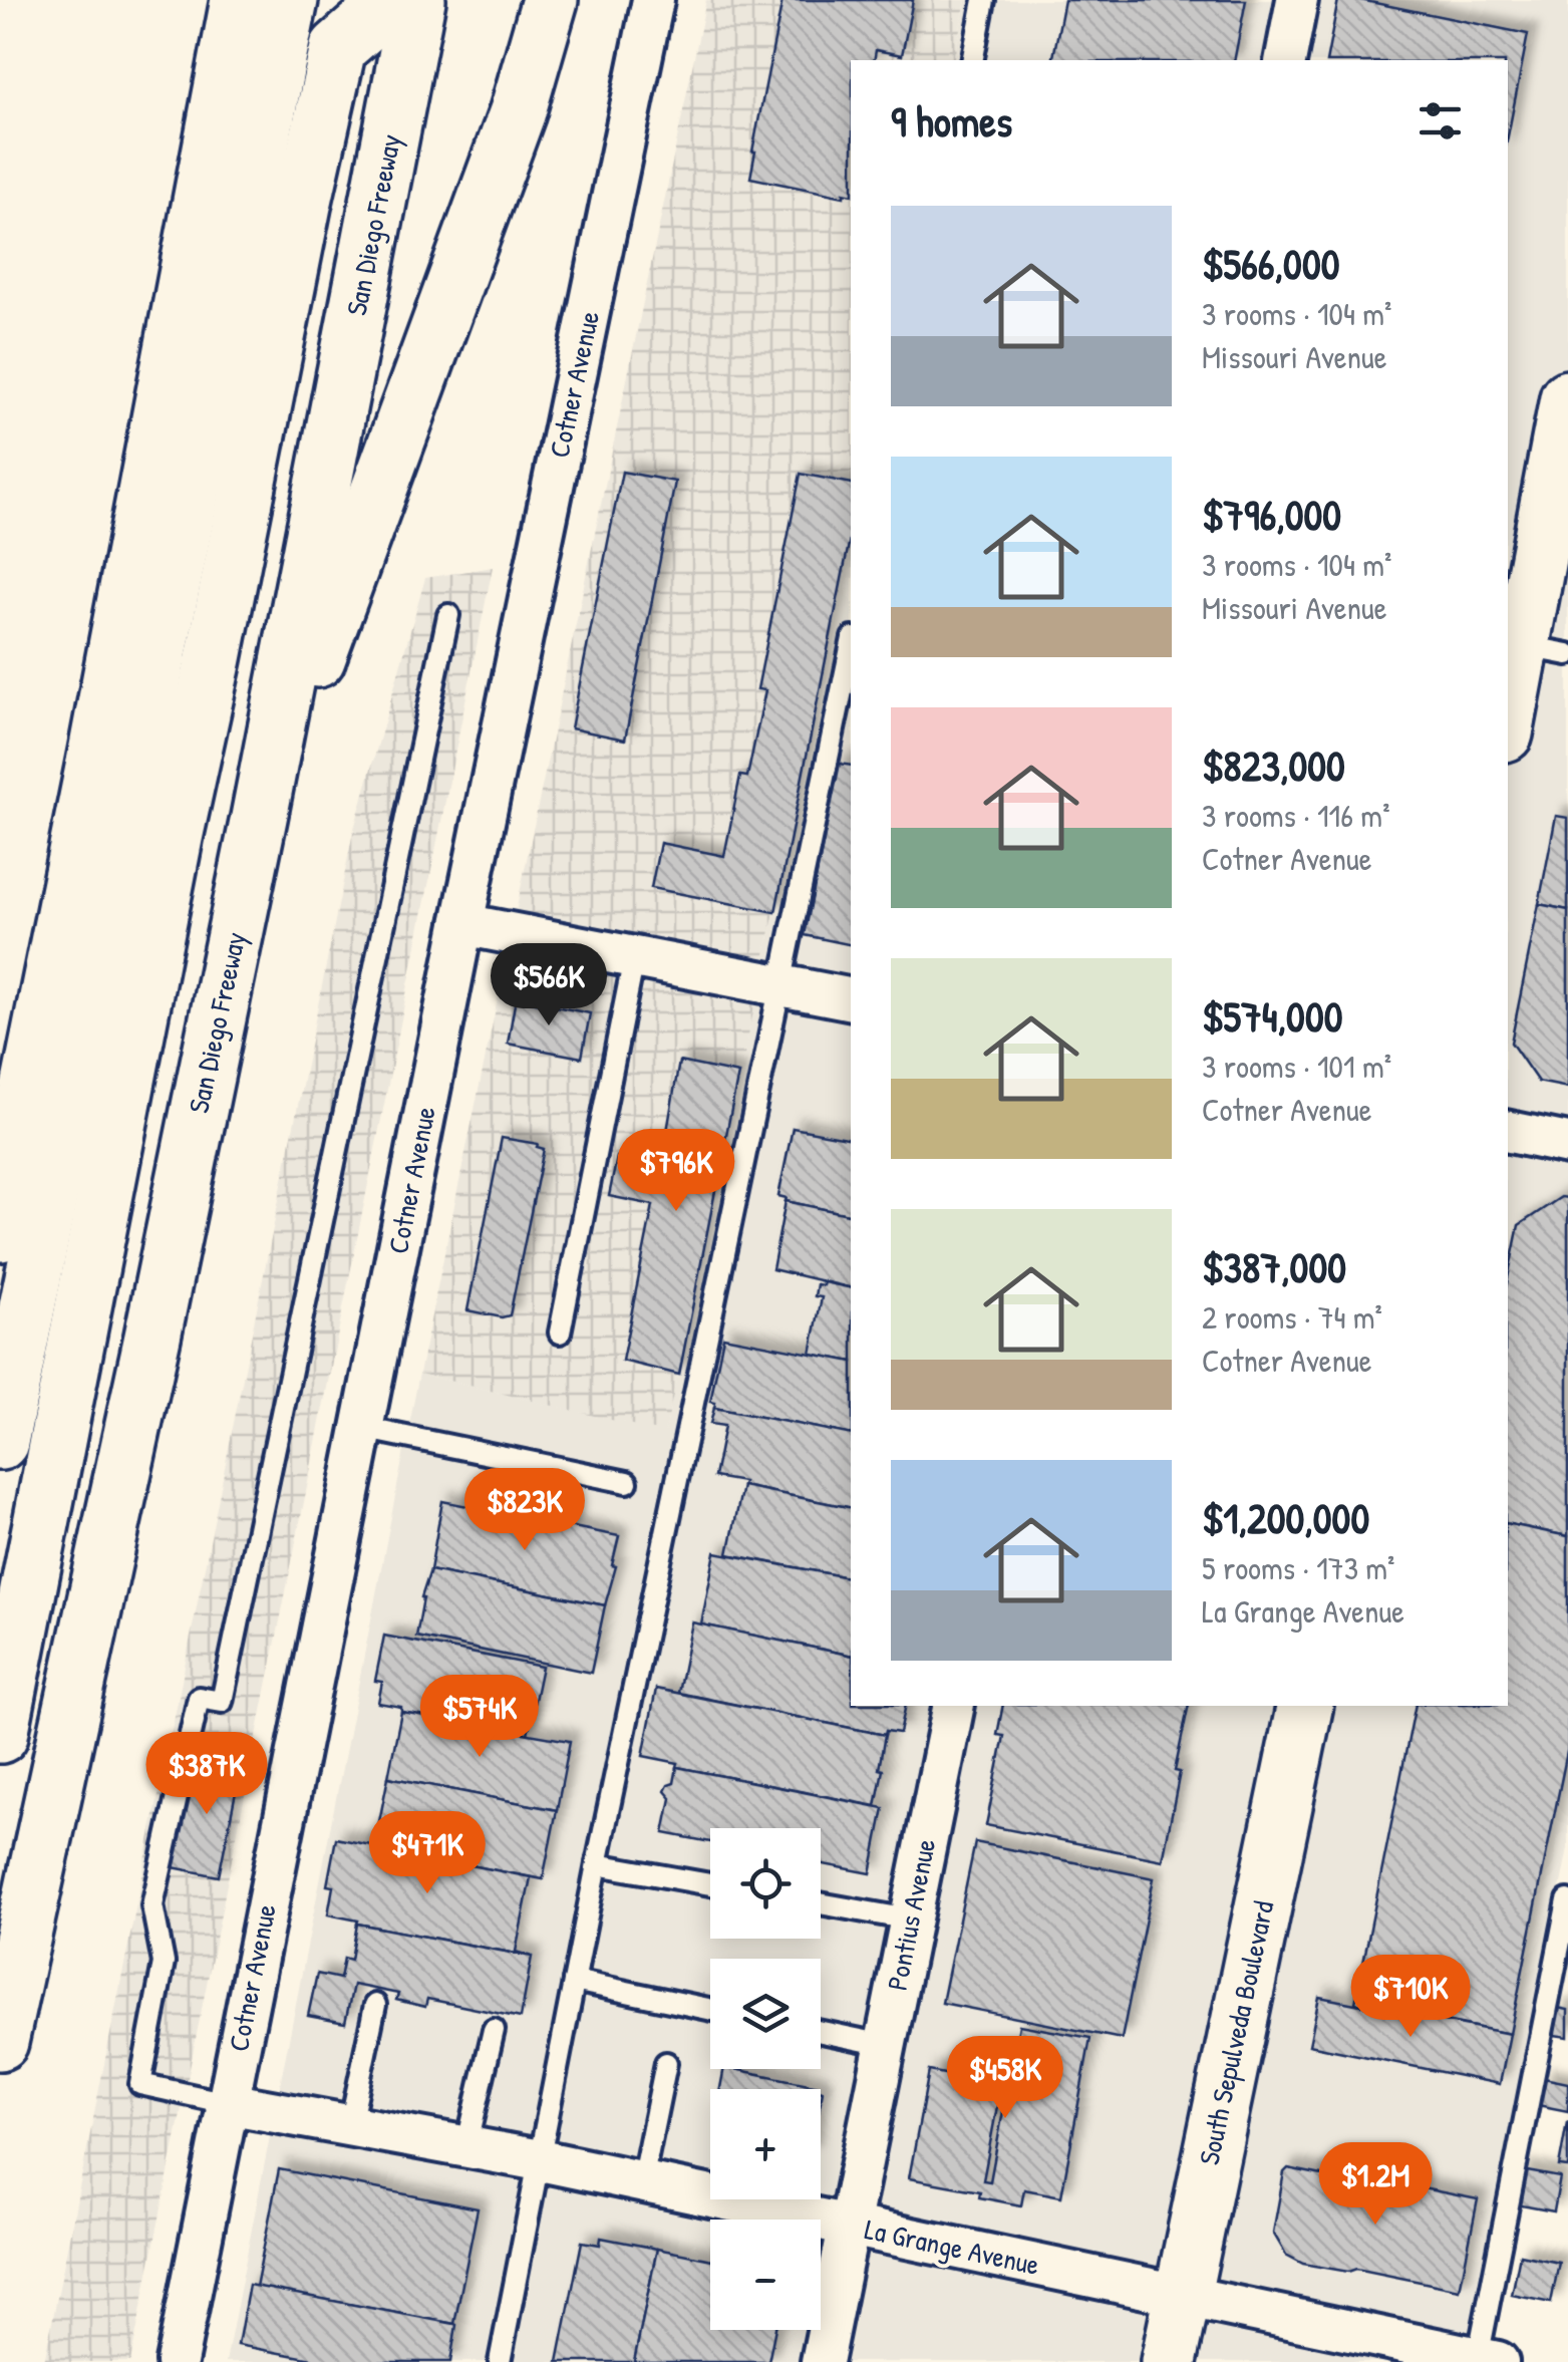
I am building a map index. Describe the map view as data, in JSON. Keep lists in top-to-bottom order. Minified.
{"streets":{"main road":["San Diego Freeway","South Sepulveda Boulevard"],"street":["Cotner Avenue","Pontius Avenue","La Grange Avenue"]},"crossings":[["Cotner Avenue","La Grange Avenue"],["Pontius Avenue","La Grange Avenue"],["South Sepulveda Boulevard","La Grange Avenue"]],"page":{"heading":"9 homes","list":[{"name":"$566,000","note":"3 rooms · 104 m² · Missouri Avenue"},{"name":"$796,000","note":"3 rooms · 104 m² · Missouri Avenue"},{"name":"$823,000","note":"3 rooms · 116 m² · Cotner Avenue"},{"name":"$574,000","note":"3 rooms · 101 m² · Cotner Avenue"},{"name":"$387,000","note":"2 rooms · 74 m² · Cotner Avenue"},{"name":"$1,200,000","note":"5 rooms · 173 m² · La Grange Avenue"}],"price":["$566K","$796K","$823K","$574K","$387K","$471K","$710K","$458K","$1.2M"],"map_buttons":["+","−"]}}
